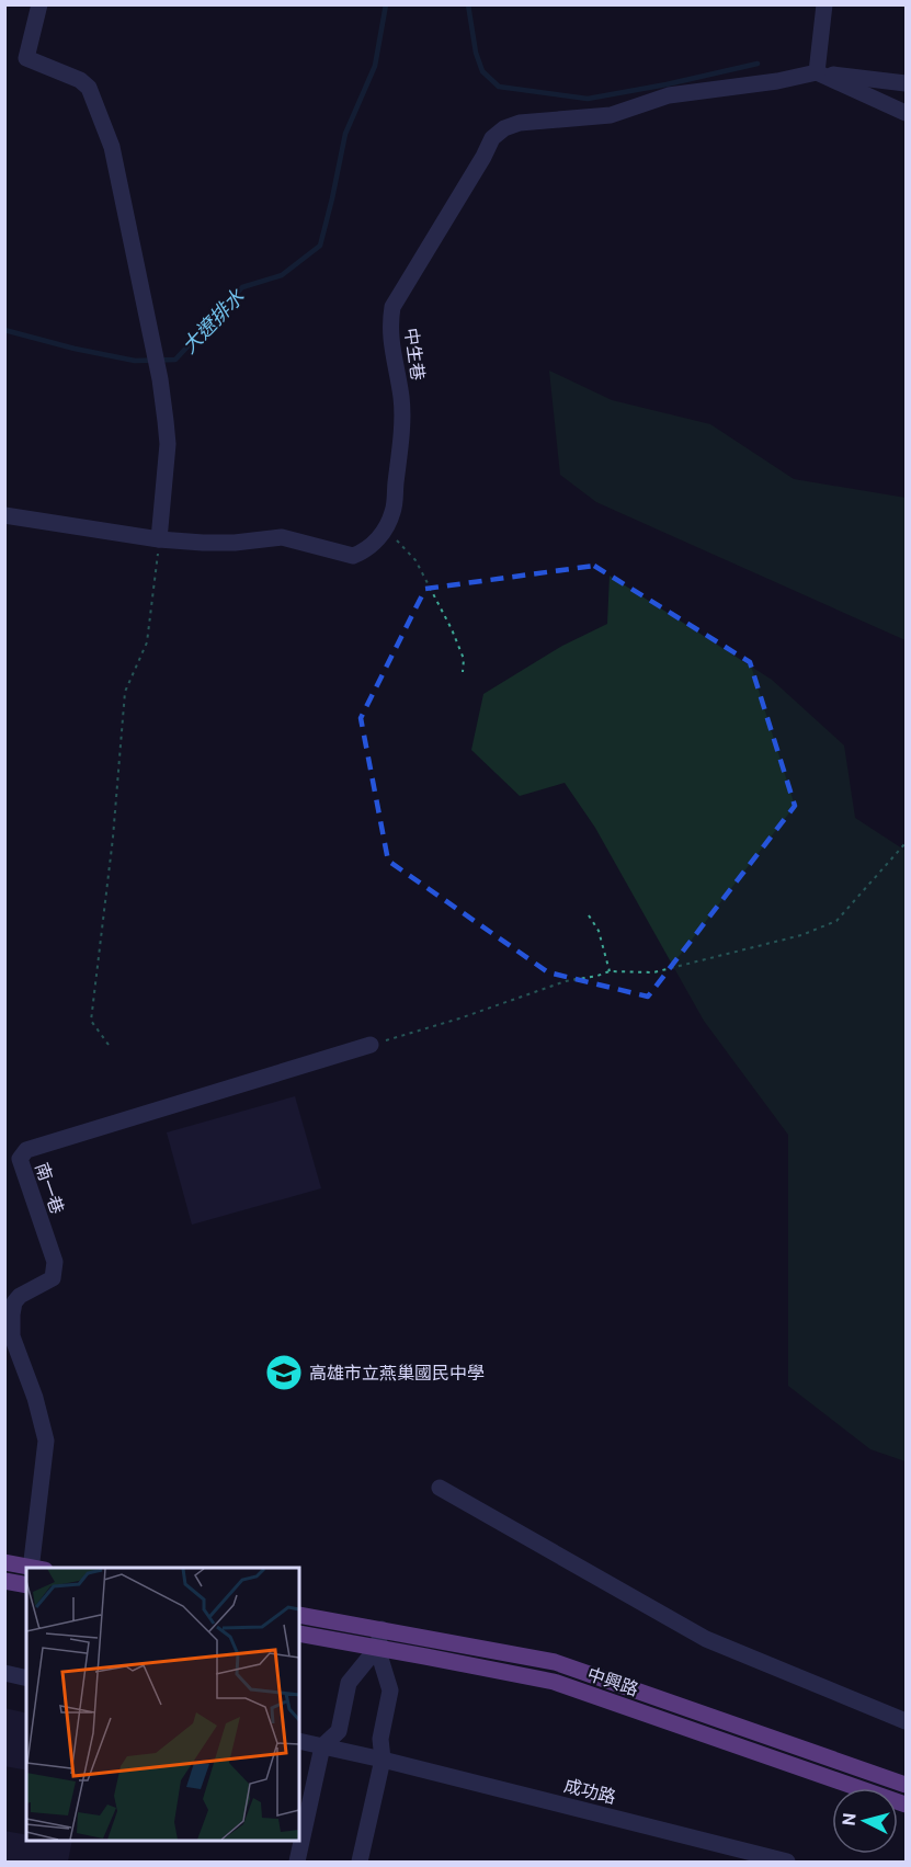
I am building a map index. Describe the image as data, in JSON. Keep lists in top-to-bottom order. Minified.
{"streets":{"main road":["中興路"],"lane":["中生巷","南一巷","成功路"]},"water":["大遼排水"],"places":{"school or university":["高雄市立燕巢國民中學"]},"north":"left"}
